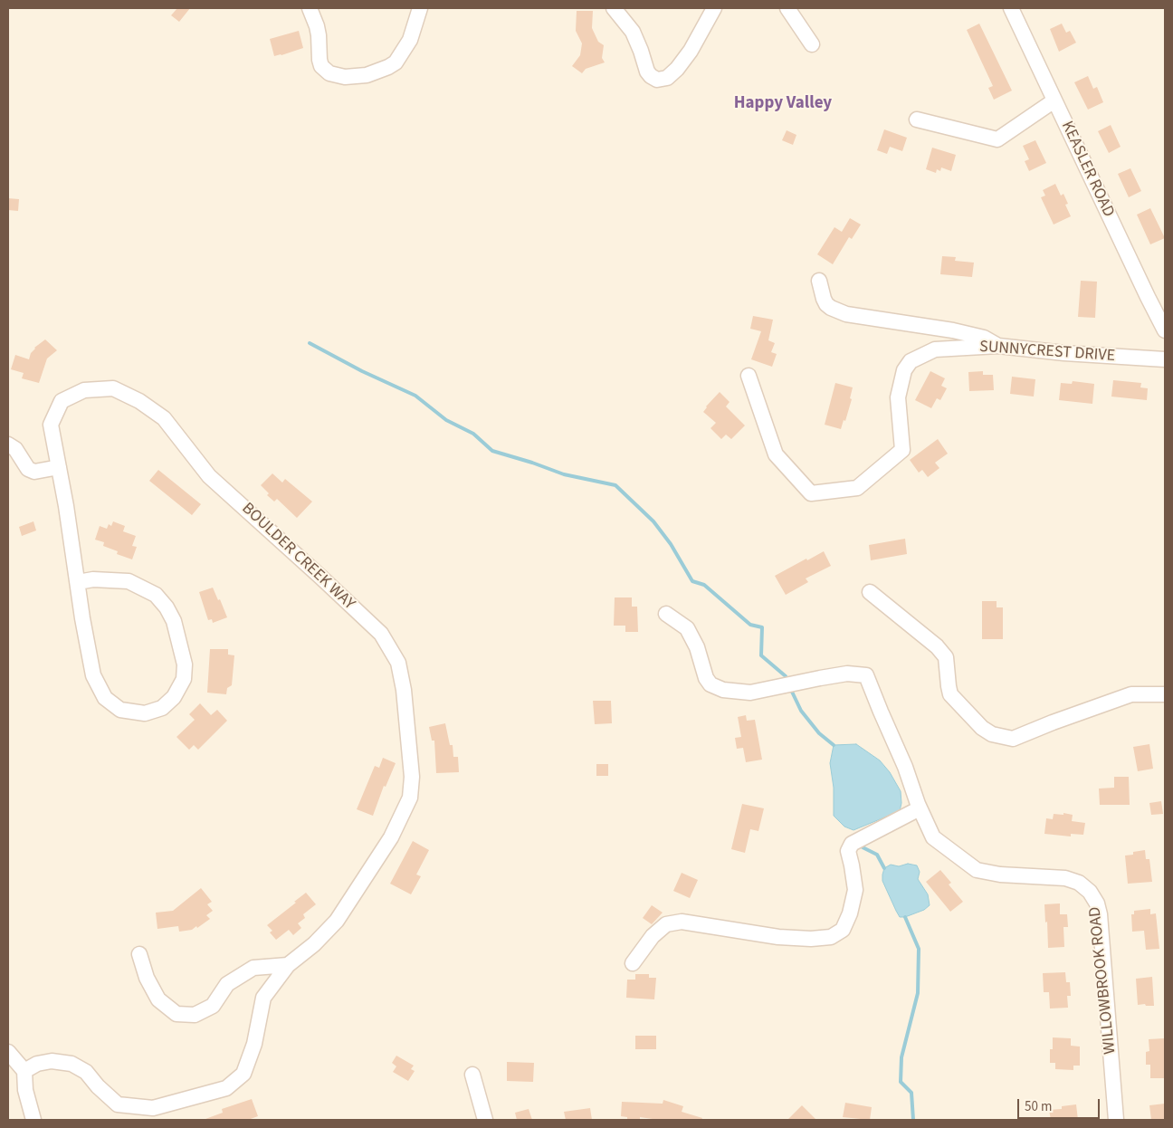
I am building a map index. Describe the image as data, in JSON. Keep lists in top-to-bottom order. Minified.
{"streets":{"street":["KEASLER ROAD","SUNNYCREST DRIVE","BOULDER CREEK WAY","WILLOWBROOK ROAD"]},"districts":["Happy Valley"],"scale_bar":"50 m"}
